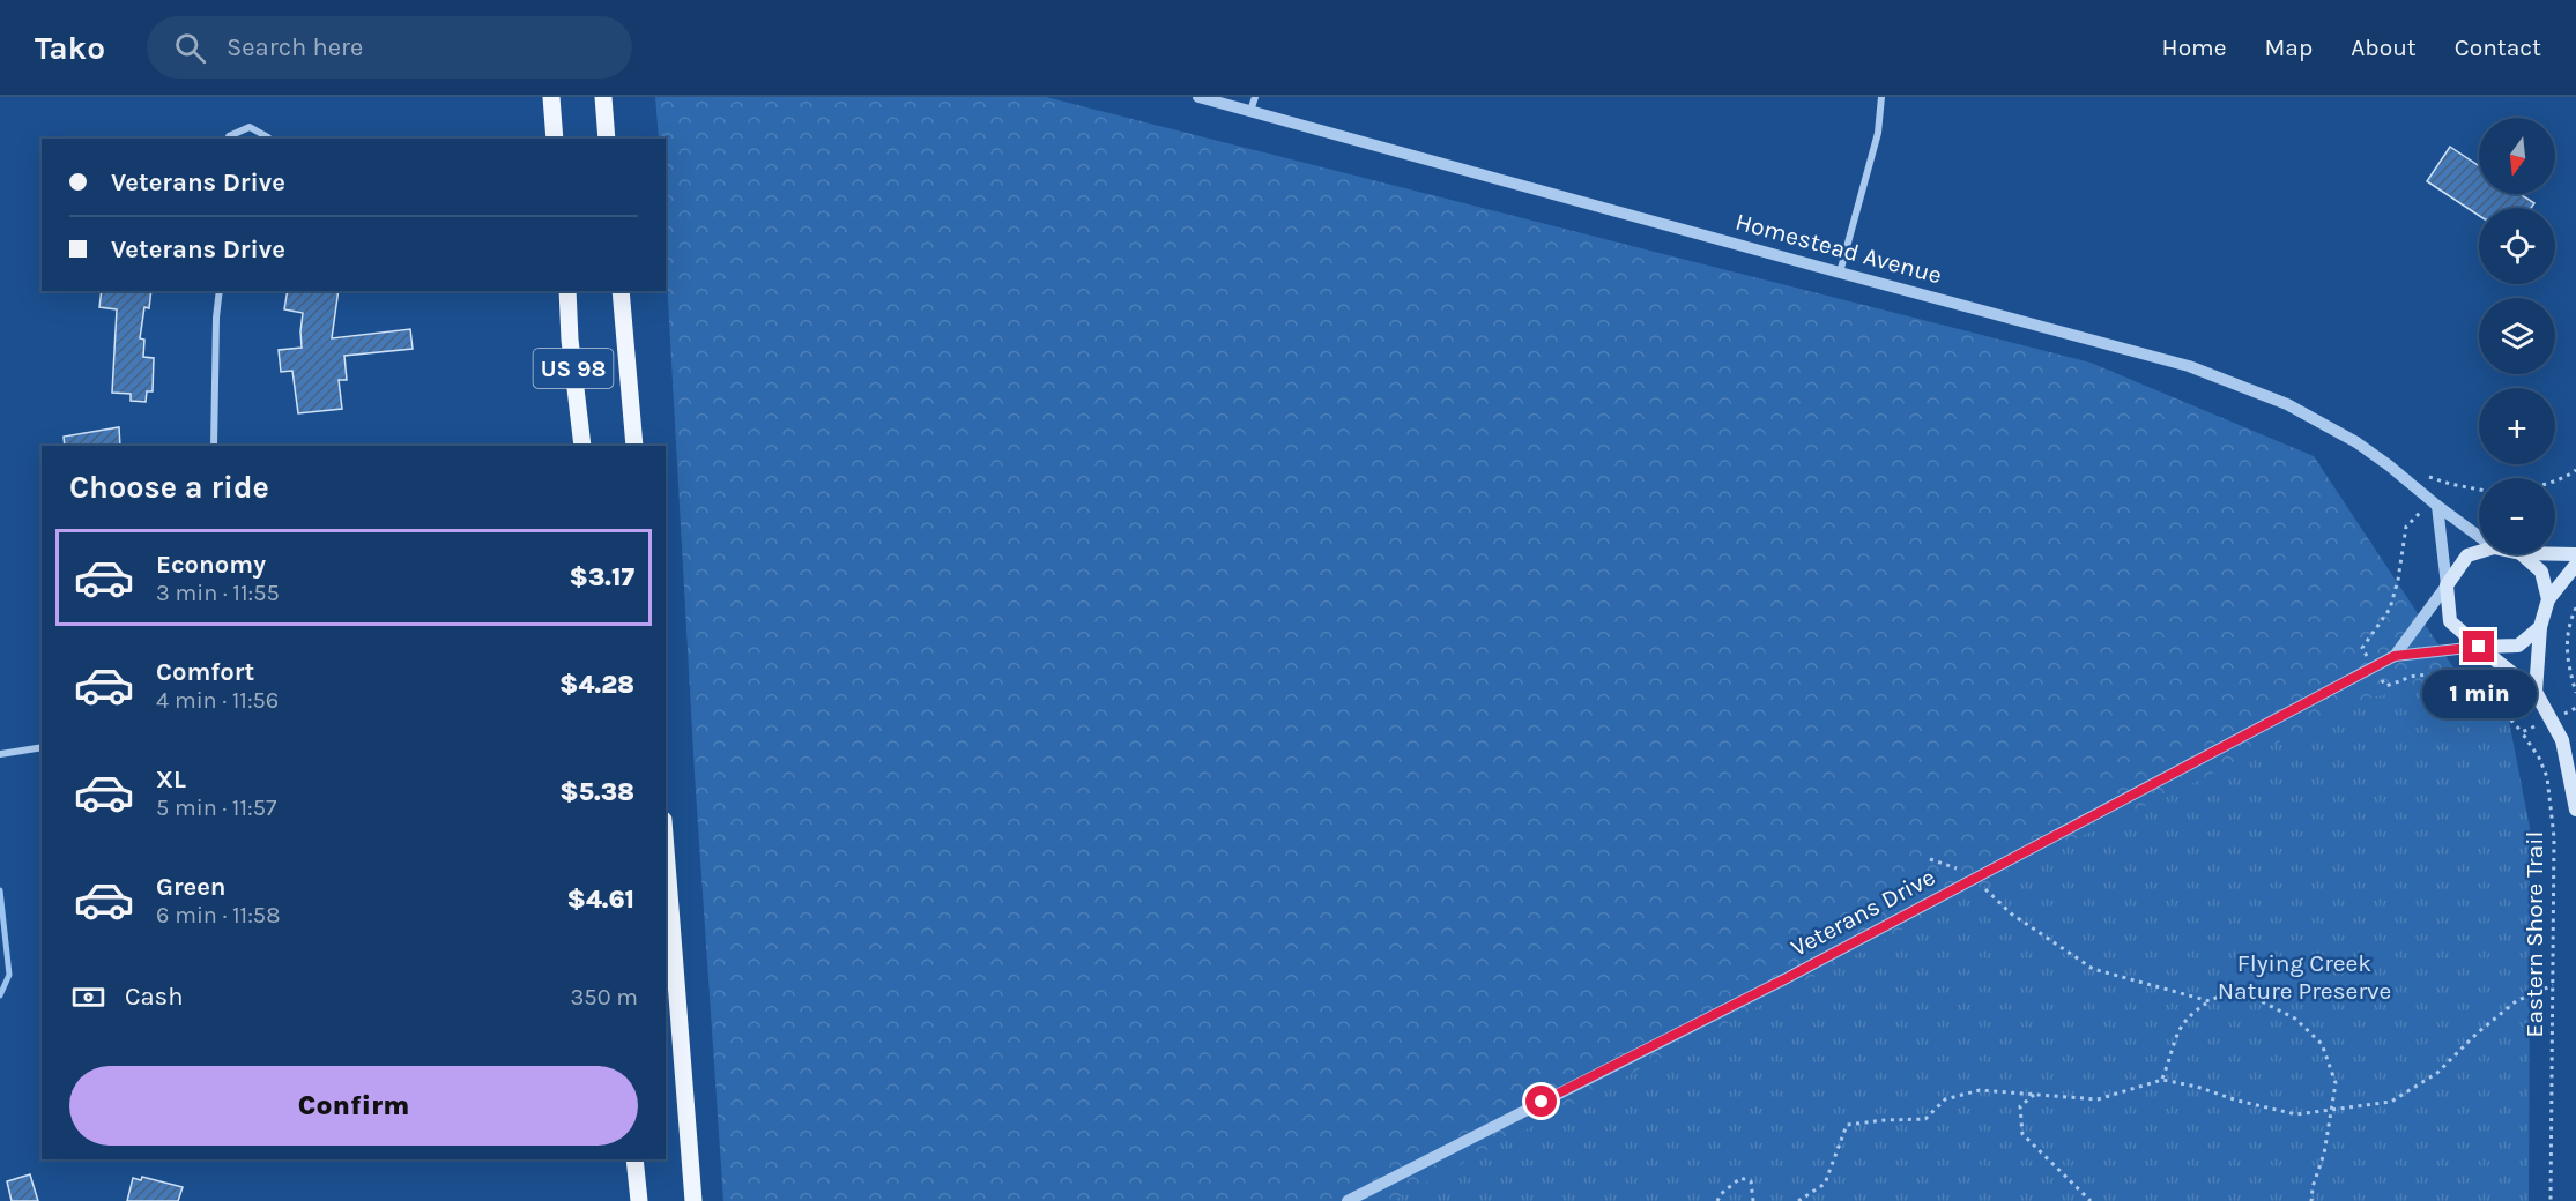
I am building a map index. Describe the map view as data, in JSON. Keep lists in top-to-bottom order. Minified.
{"streets":{"main road":["US 98"],"street":["Homestead Avenue","Veterans Drive"],"path":["Eastern Shore Trail"]},"parks":["Flying Creek Nature Preserve"],"north":"bottom","page":{"header":"Tako","search":"Search here","nav":["Home","Map","About","Contact"],"map_buttons":["+","−"],"banner":["Veterans Drive","Veterans Drive"],"heading":"Choose a ride","list":[{"name":"Economy","note":"3 min · 11:55","value":"$3.17"},{"name":"Comfort","note":"4 min · 11:56","value":"$4.28"},{"name":"XL","note":"5 min · 11:57","value":"$5.38"},{"name":"Green","note":"6 min · 11:58","value":"$4.61"}],"bubble":"1 min","pay":["Cash","350 m"],"buttons":"Confirm"}}
